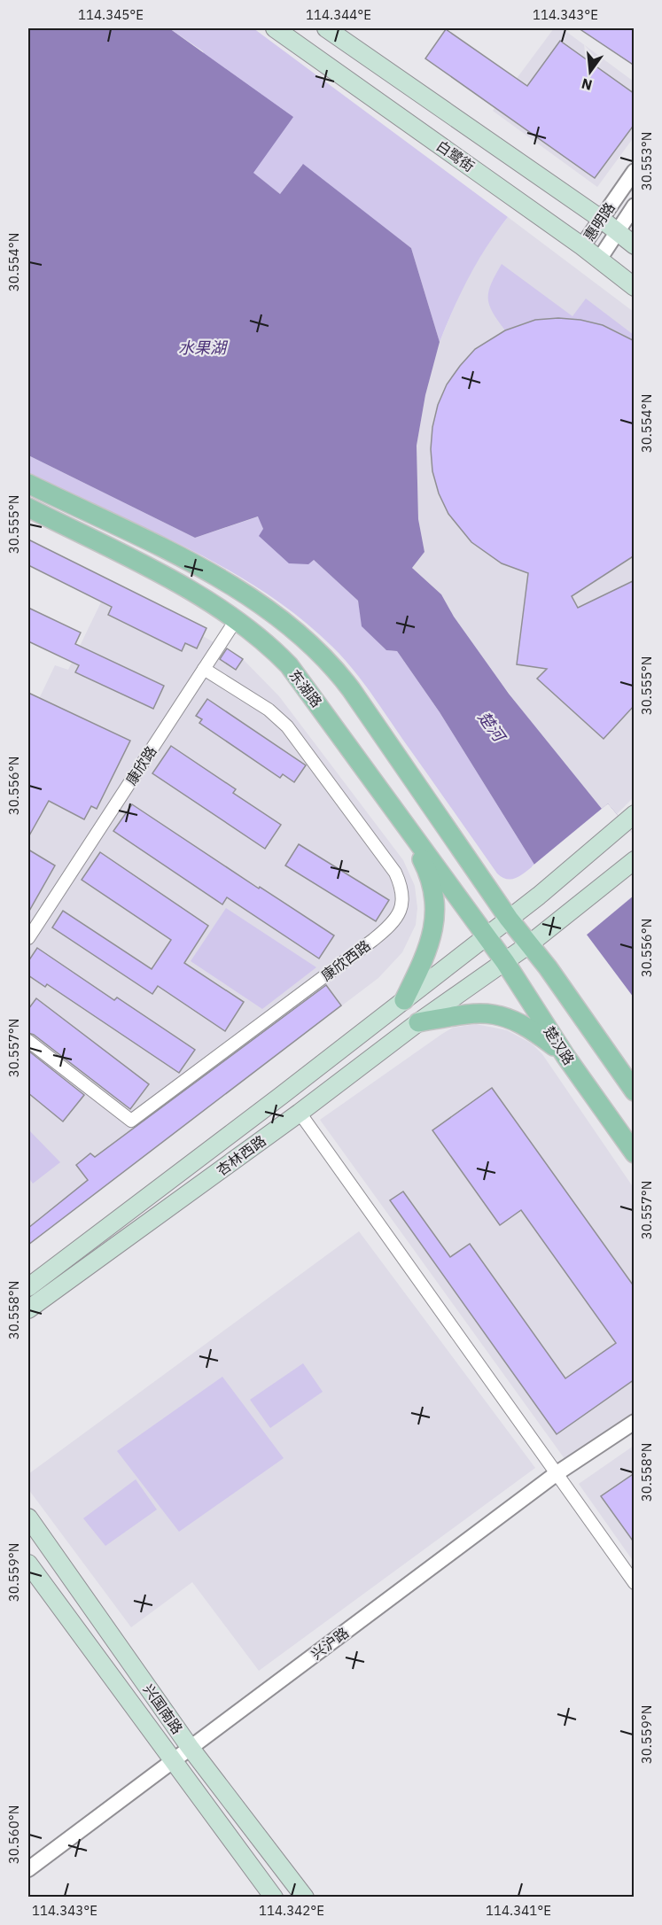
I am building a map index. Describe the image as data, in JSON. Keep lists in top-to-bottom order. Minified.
{"streets":{"main road":["白鹭街","东湖路","楚汉路","杏林西路","兴国南路"],"street":["惠明路","康欣路","康欣西路","兴沪路"]},"crossings":[["白鹭街","惠明路"],["东湖路","康欣路"],["东湖路","楚汉路"],["东湖路","杏林西路"],["康欣路","康欣西路"],["楚汉路","杏林西路"],["兴沪路","兴国南路"]],"water":["水果湖","楚河"],"north":"bottom","coordinates":["114.345°E","114.344°E","114.343°E","30.553°N","30.554°N","30.555°N","30.556°N","30.557°N","30.558°N","30.559°N","30.560°N","114.342°E","114.341°E"]}
